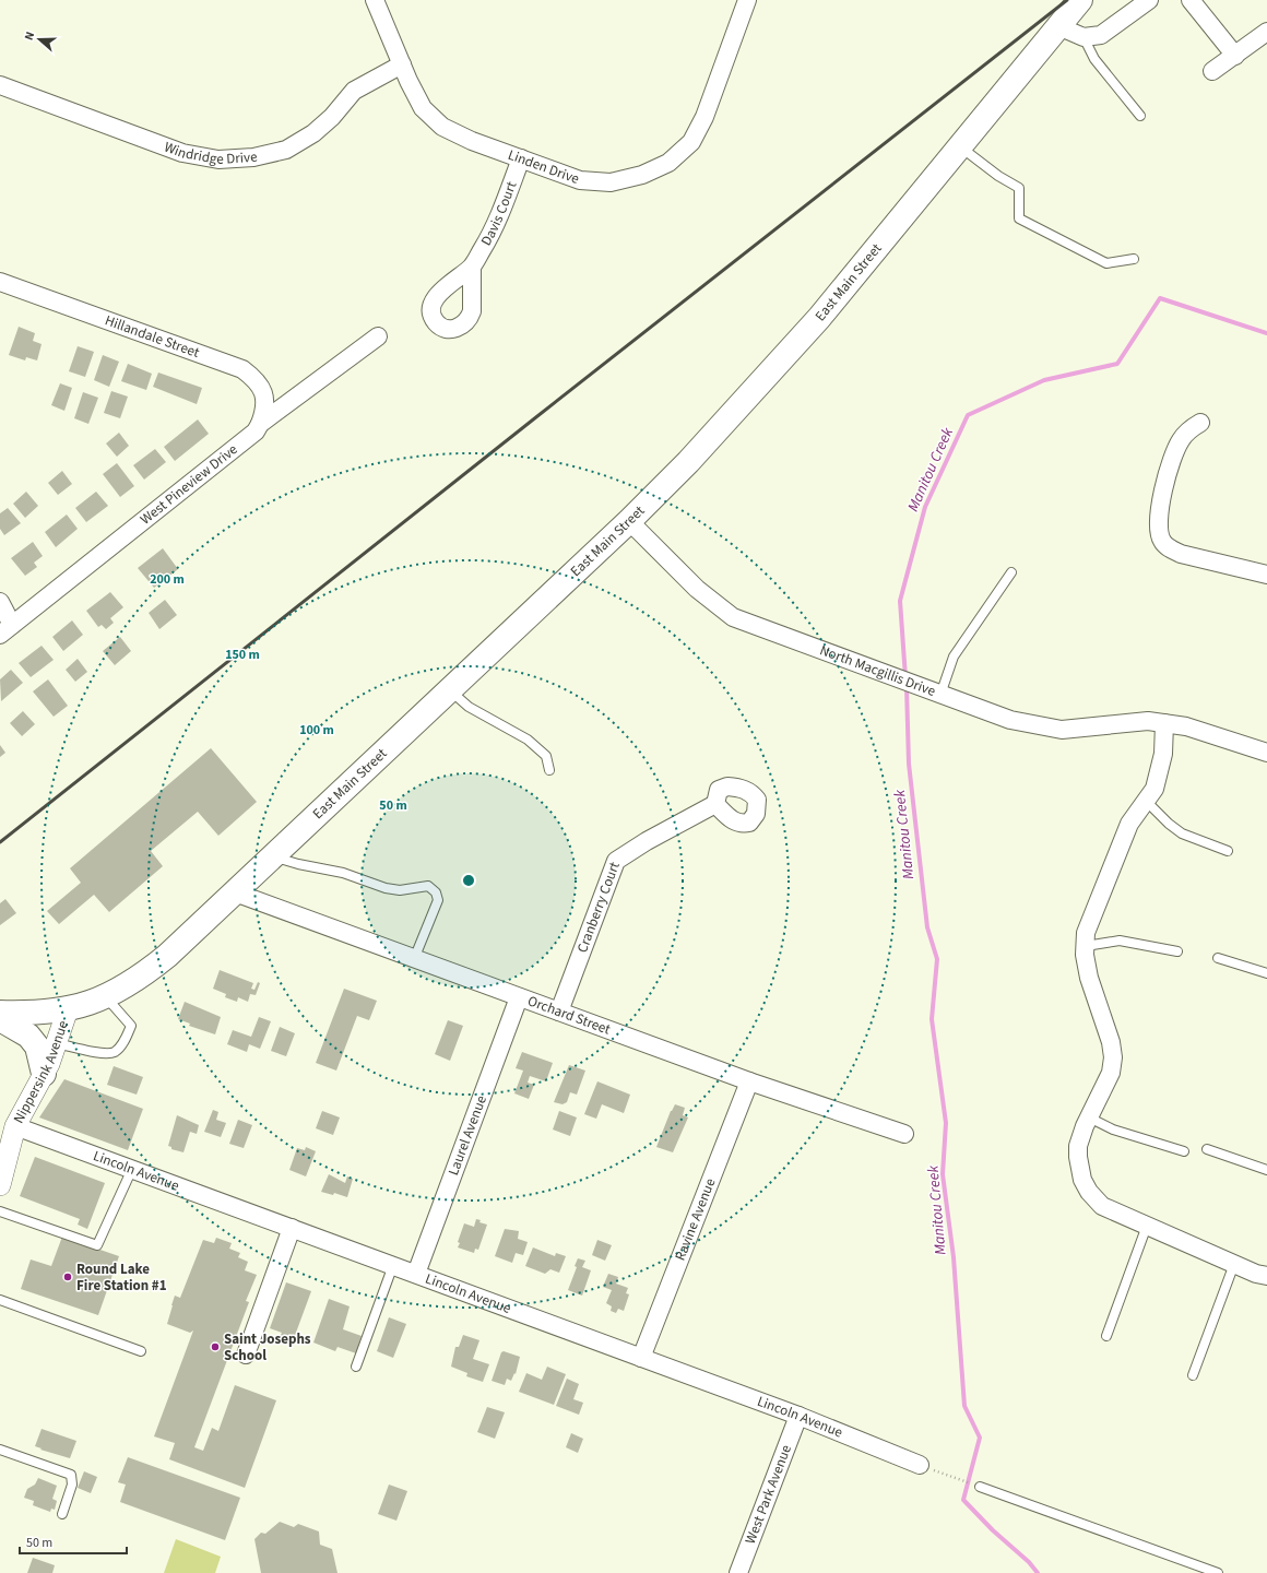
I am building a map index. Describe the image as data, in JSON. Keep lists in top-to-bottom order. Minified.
{"streets":{"main road":["East Main Street"],"street":["Windridge Drive","Linden Drive","Davis Court","Hillandale Street","West Pineview Drive","North Macgillis Drive","Cranberry Court","Orchard Street","Nippersink Avenue","Laurel Avenue","Lincoln Avenue","Ravine Avenue","West Park Avenue"]},"crossings":[["Windridge Drive","Linden Drive"],["Linden Drive","Davis Court"],["East Main Street","North Macgillis Drive"],["East Main Street","Orchard Street"],["East Main Street","Nippersink Avenue"],["Hillandale Street","West Pineview Drive"],["Cranberry Court","Orchard Street"],["Orchard Street","Laurel Avenue"],["Orchard Street","Ravine Avenue"],["Nippersink Avenue","Lincoln Avenue"],["Laurel Avenue","Lincoln Avenue"],["Lincoln Avenue","Ravine Avenue"],["Lincoln Avenue","West Park Avenue"]],"water":["Manitou Creek"],"places":["Round Lake Fire Station #1","Saint Josephs School"],"scale_bar":"50 m","north":"left","rings":["200 m","150 m","100 m","50 m"]}
